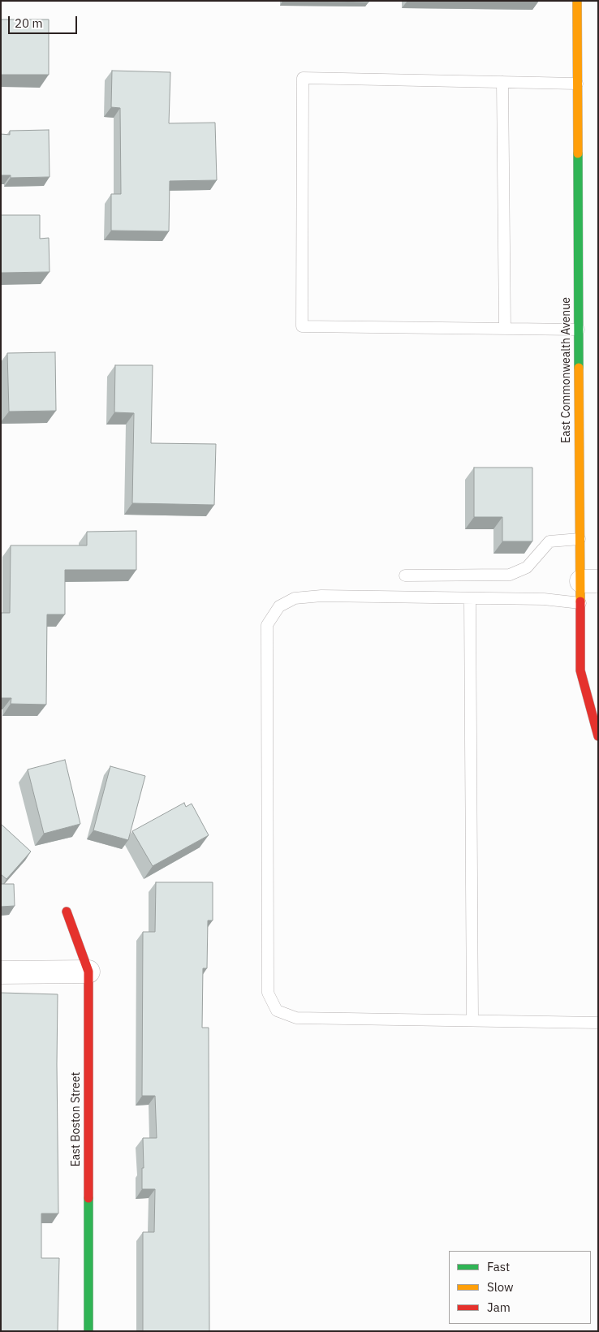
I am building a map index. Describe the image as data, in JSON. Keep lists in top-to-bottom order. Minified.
{"streets":{"street":["East Commonwealth Avenue","East Boston Street"]},"legend":["Fast","Slow","Jam"],"scale_bar":"20 m"}
